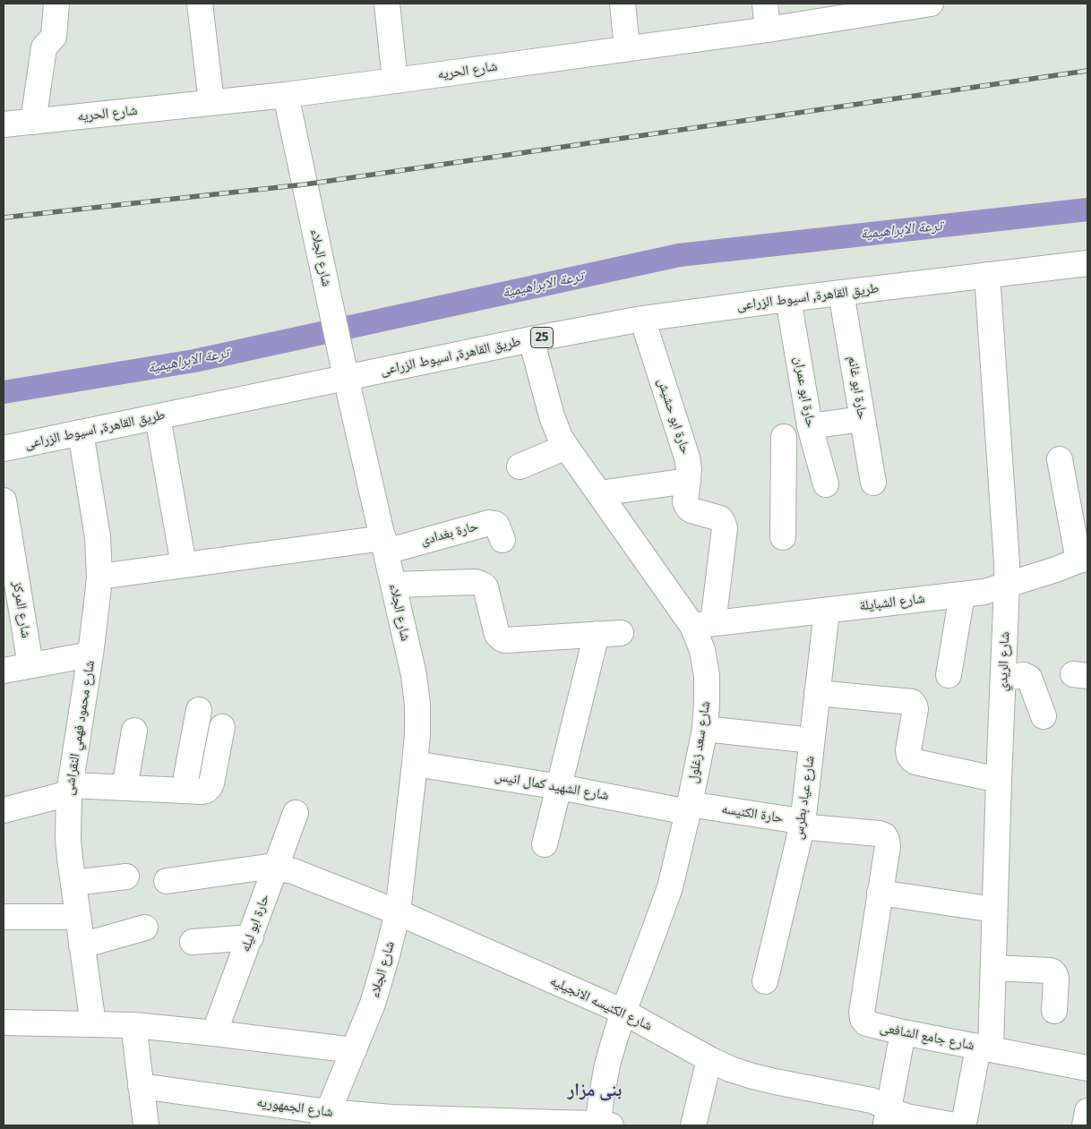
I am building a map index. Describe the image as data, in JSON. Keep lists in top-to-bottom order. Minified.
{"streets":{"main road":["شارع الحريه","شارع الجلاء","طريق القاهرة, اسيوط الزراعى","25","حارة ابو غانم","حارة ابو عمران","حارة ابو حشيش","حارة بغدادى","شارع الشبايلة","شارع المركز","شارع الريدي","شارع محمود فهمي النقراشى","شارع سعد زغلول","شارع الشهيد كمال انيس","شارع عياد بطرس","حارة الكنيسه","حارة ابو ليله","شارع الكنيسه الانجيليه","شارع جامع الشافعى","شارع الجمهوريه"]},"crossings":[["شارع الحريه","شارع الجلاء"],["شارع الجلاء","طريق القاهرة, اسيوط الزراعى"],["شارع الجلاء","حارة بغدادى"],["شارع الجلاء","شارع الشهيد كمال انيس"],["شارع الجلاء","شارع الكنيسه الانجيليه"],["شارع الجلاء","شارع الجمهوريه"],["طريق القاهرة, اسيوط الزراعى","حارة ابو غانم"],["طريق القاهرة, اسيوط الزراعى","حارة ابو عمران"],["طريق القاهرة, اسيوط الزراعى","حارة ابو حشيش"],["طريق القاهرة, اسيوط الزراعى","شارع الريدي"],["طريق القاهرة, اسيوط الزراعى","شارع محمود فهمي النقراشى"],["طريق القاهرة, اسيوط الزراعى","شارع سعد زغلول"],["حارة ابو حشيش","شارع الشبايلة"],["حارة ابو حشيش","شارع سعد زغلول"],["حارة بغدادى","شارع محمود فهمي النقراشى"],["شارع الشبايلة","شارع الريدي"],["شارع الشبايلة","شارع سعد زغلول"],["شارع الشبايلة","شارع عياد بطرس"],["شارع الريدي","شارع الكنيسه الانجيليه"],["شارع الريدي","شارع جامع الشافعى"],["شارع سعد زغلول","شارع الشهيد كمال انيس"],["شارع سعد زغلول","حارة الكنيسه"],["شارع سعد زغلول","شارع الكنيسه الانجيليه"],["شارع سعد زغلول","شارع الجمهوريه"],["شارع الشهيد كمال انيس","حارة الكنيسه"],["شارع عياد بطرس","حارة الكنيسه"],["حارة الكنيسه","شارع جامع الشافعى"],["حارة ابو ليله","شارع الكنيسه الانجيليه"],["شارع الكنيسه الانجيليه","شارع جامع الشافعى"]],"districts":["بنى مزار"],"water":["ترعة الابراهيمية"]}
